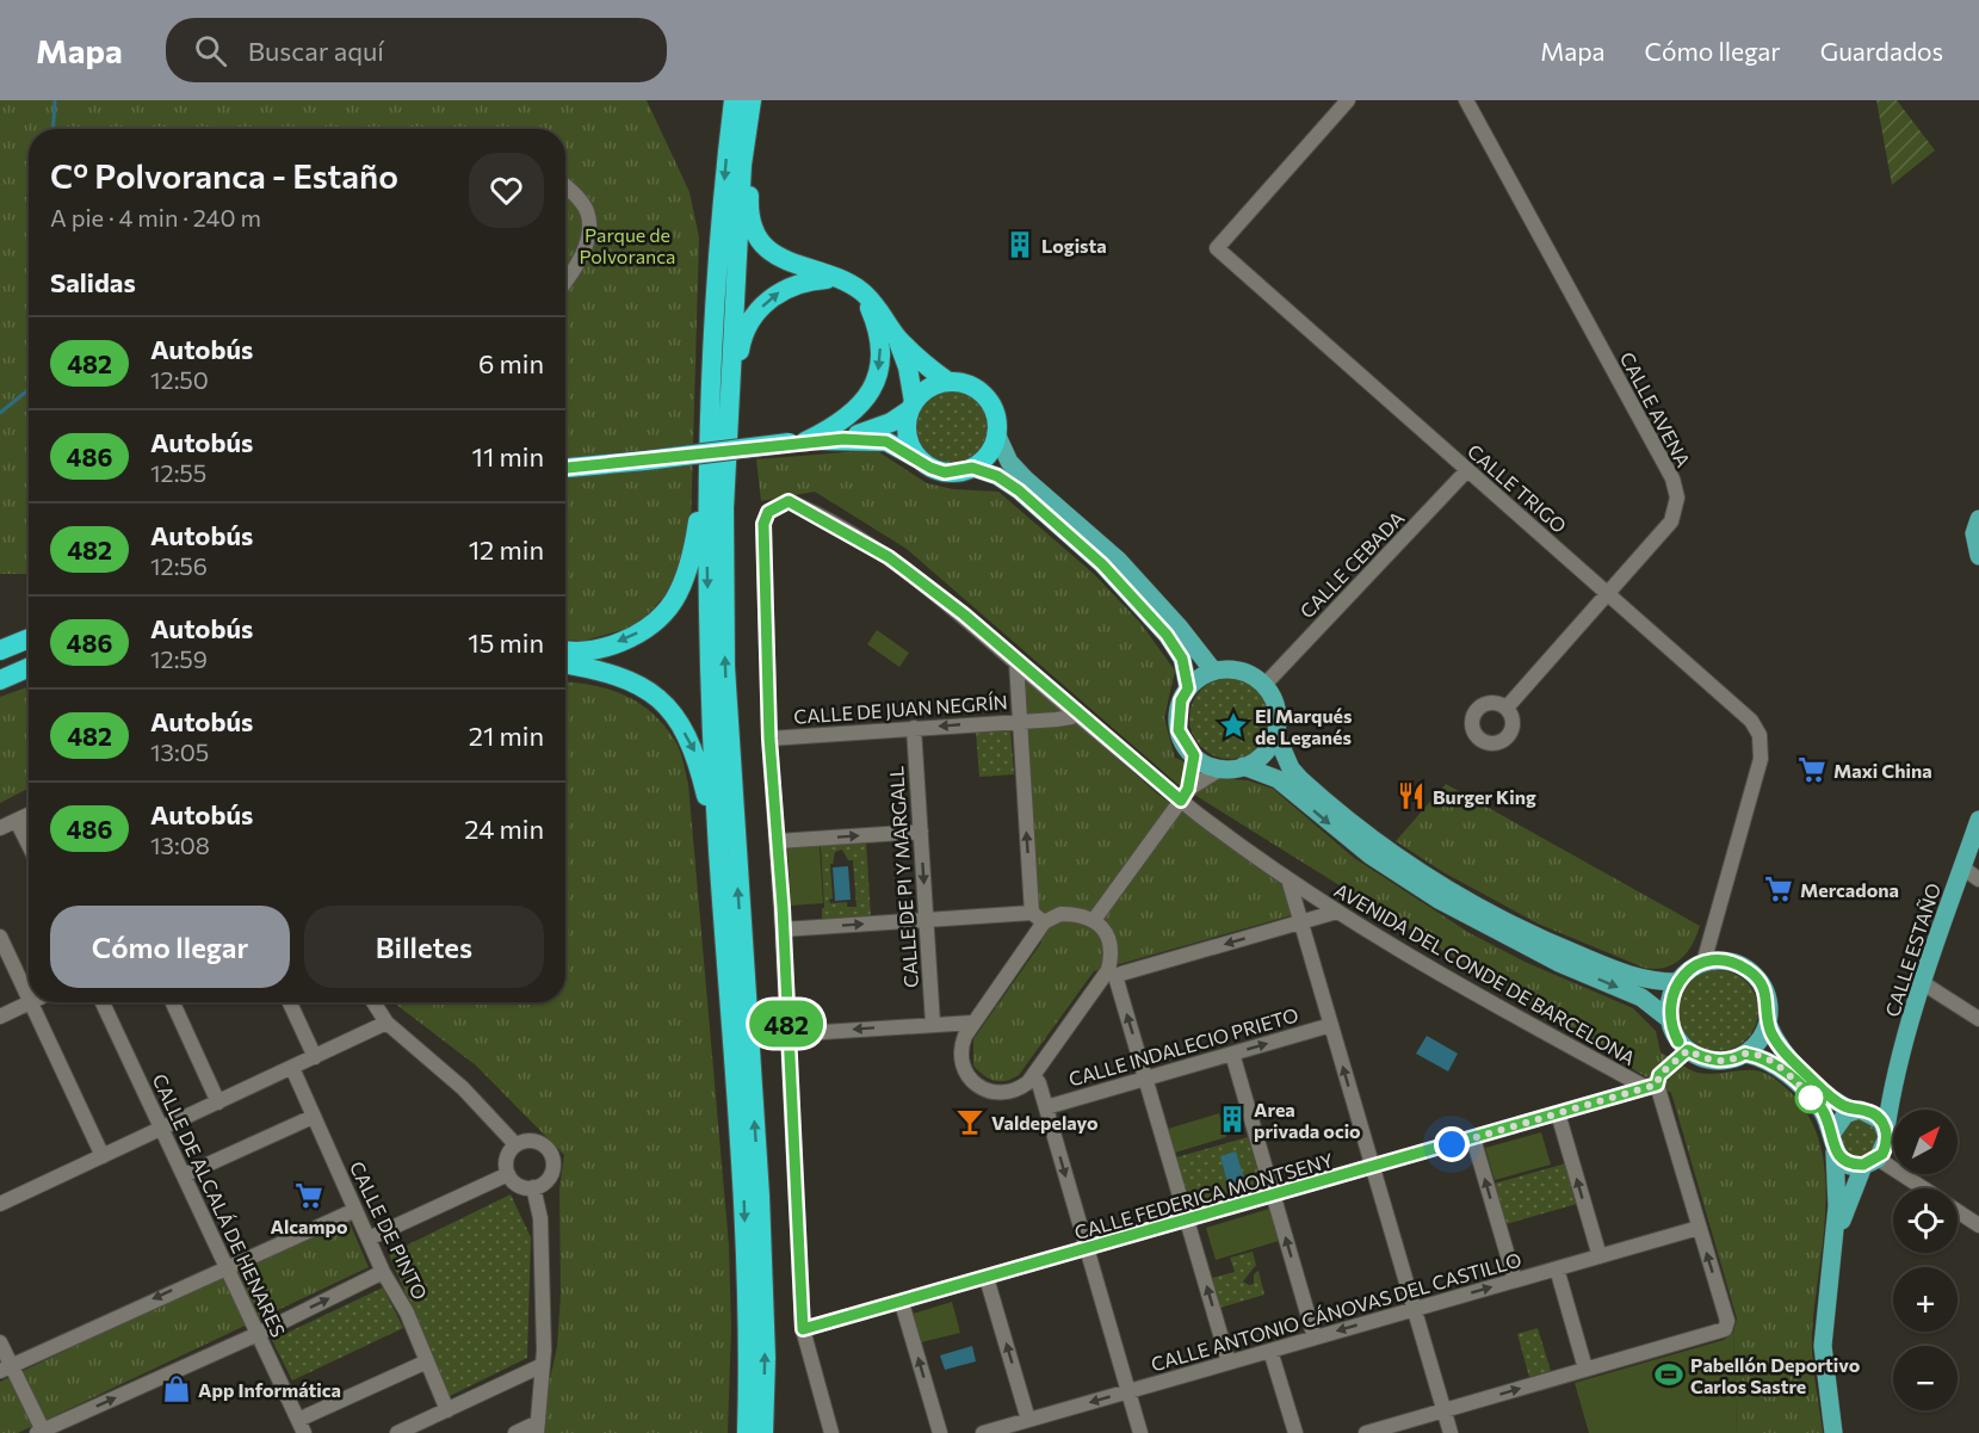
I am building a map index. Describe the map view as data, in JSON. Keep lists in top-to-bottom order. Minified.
{"streets":{"main road":["CALLE ESTAÑO"],"street":["CALLE AVENA","CALLE TRIGO","CALLE CEBADA","CALLE DE JUAN NEGRÍN","CALLE DE PI Y MARGALL","AVENIDA DEL CONDE DE BARCELONA","CALLE INDALECIO PRIETO","CALLE FEDERICA MONTSENY","CALLE DE ALCALÁ DE HENARES","CALLE DE PINTO","CALLE ANTONIO CÁNOVAS DEL CASTILLO"]},"crossings":[["CALLE AVENA","CALLE TRIGO"],["CALLE TRIGO","CALLE CEBADA"],["CALLE DE JUAN NEGRÍN","CALLE DE PI Y MARGALL"],["CALLE DE JUAN NEGRÍN","AVENIDA DEL CONDE DE BARCELONA"],["AVENIDA DEL CONDE DE BARCELONA","CALLE FEDERICA MONTSENY"]],"parks":["Parque de Polvoranca"],"places":{"building":["Logista","Area privada ocio"],"place":["El Marqués de Leganés"],"supermarket":["Maxi China","Mercadona","Alcampo"],"restaurant":["Burger King"],"bar":["Valdepelayo"],"sports":["Pabellón Deportivo Carlos Sastre"],"shop":["App Informática"]},"lines":["bus line 482"],"north":"top right","page":{"header":"Mapa","search":"Buscar aquí","nav":["Mapa","Cómo llegar","Guardados"],"on_map":"482","heading":[["Cº Polvoranca - Estaño","A pie · 4 min · 240 m"],"Salidas"],"list":[{"mark":"482","name":"Autobús","note":"12:50","value":"6 min"},{"mark":"486","name":"Autobús","note":"12:55","value":"11 min"},{"mark":"482","name":"Autobús","note":"12:56","value":"12 min"},{"mark":"486","name":"Autobús","note":"12:59","value":"15 min"},{"mark":"482","name":"Autobús","note":"13:05","value":"21 min"},{"mark":"486","name":"Autobús","note":"13:08","value":"24 min"}],"buttons":["Cómo llegar","Billetes"],"map_buttons":["+","−"]}}
